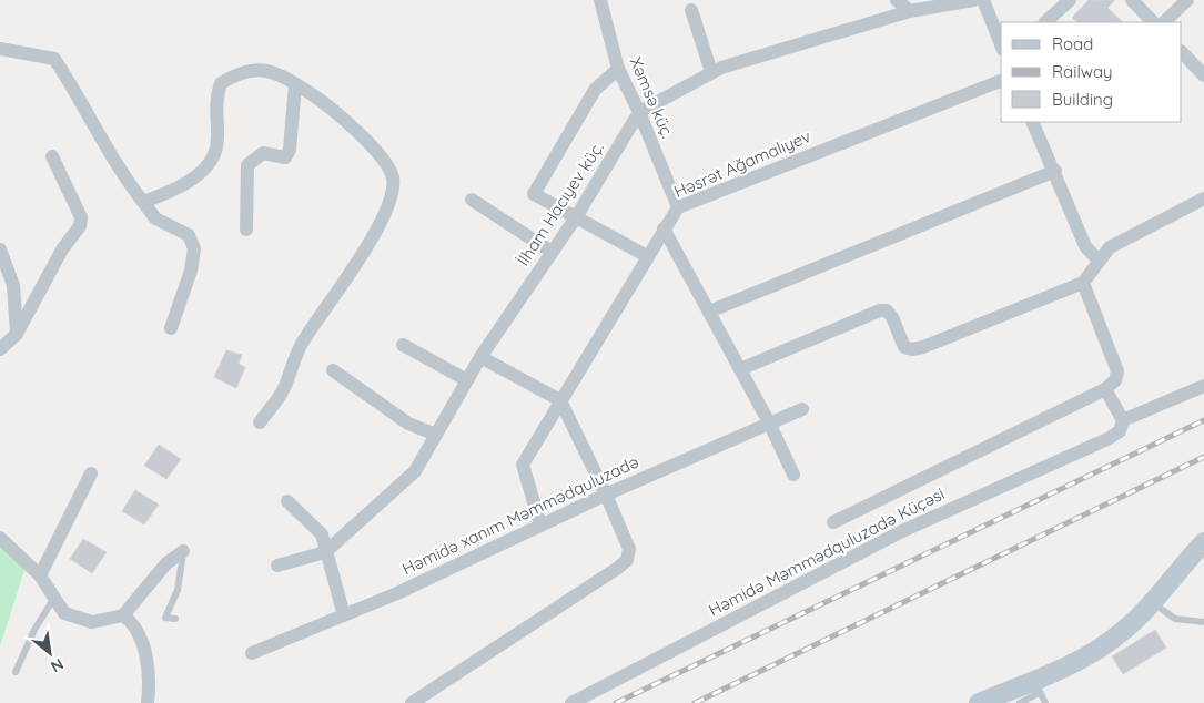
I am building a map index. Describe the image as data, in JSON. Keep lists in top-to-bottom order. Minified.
{"streets":{"street":["Xəmsə küç.","Həsrət Ağamalıyev","İlham Hacıyev küç.","Həmidə xanım Məmmədquluzadə","Həmidə Məmmədquluzadə Küçəsi"]},"crossings":[["Xəmsə küç.","Həsrət Ağamalıyev"],["Xəmsə küç.","İlham Hacıyev küç."],["Həsrət Ağamalıyev","Həmidə xanım Məmmədquluzadə"]],"legend":["Road","Railway","Building"],"north":"bottom right"}
